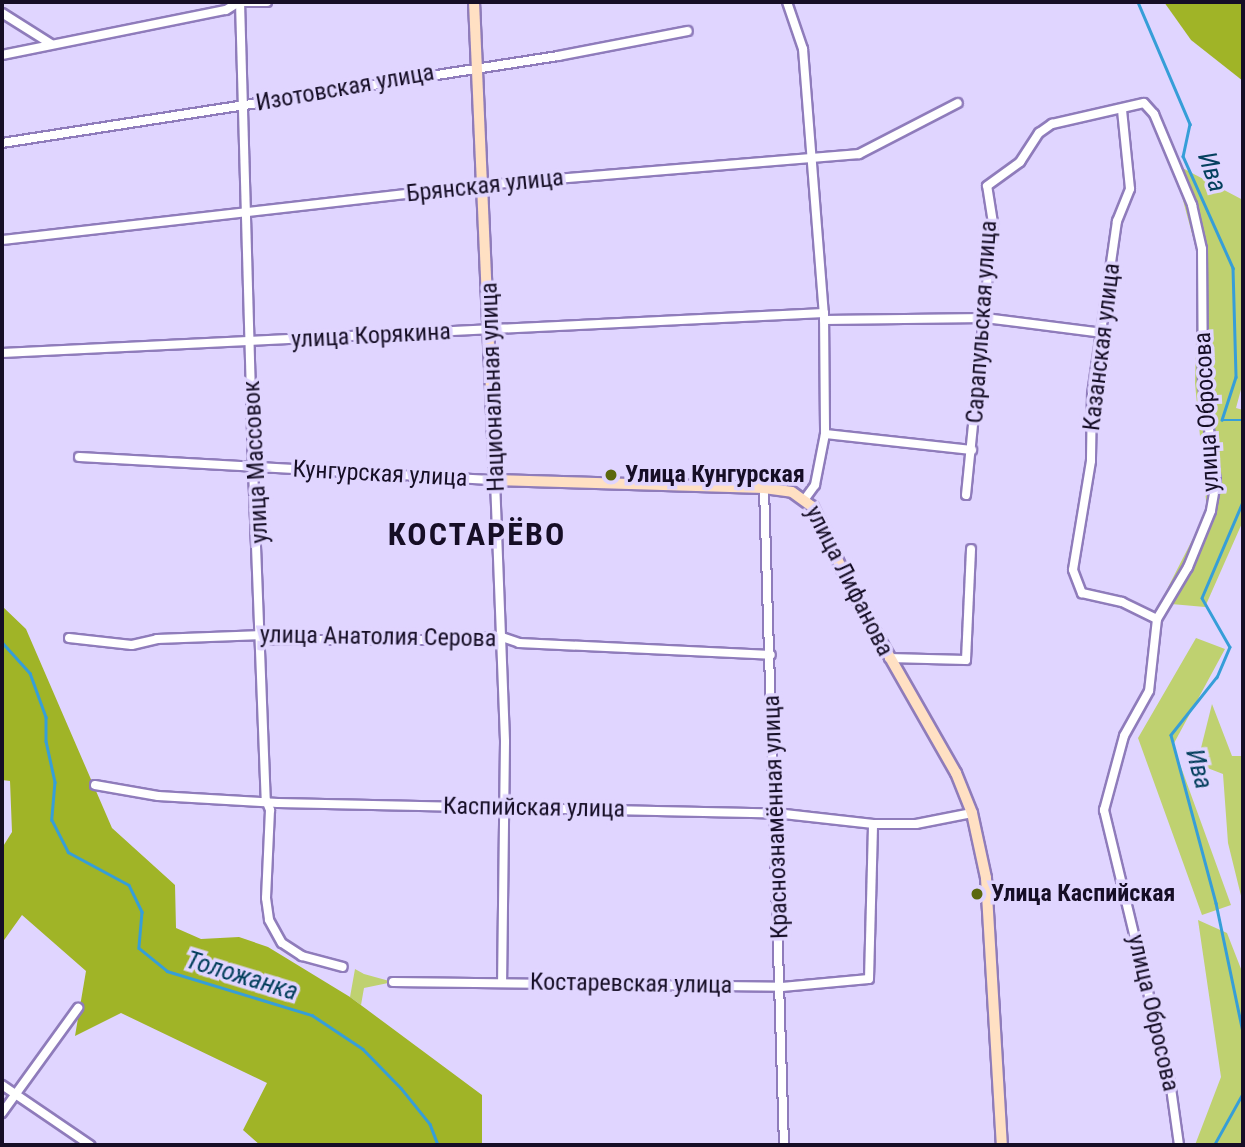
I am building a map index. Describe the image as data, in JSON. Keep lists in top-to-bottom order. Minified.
{"streets":{"street":["Изотовская улица","Брянская улица","Сарапульская улица","улица Корякина","Казанская улица","Национальная улица","улица Обросова","улица Массовок","Кунгурская улица","улица Лифанова","улица Анатолия Серова","Каспийская улица","Краснознамённая улица","Костаревская улица"]},"crossings":[["Изотовская улица","Национальная улица"],["Изотовская улица","улица Массовок"],["Брянская улица","Национальная улица"],["Брянская улица","улица Массовок"],["Брянская улица","улица Лифанова"],["Сарапульская улица","улица Корякина"],["Сарапульская улица","Казанская улица"],["Сарапульская улица","улица Обросова"],["улица Корякина","Казанская улица"],["улица Корякина","Национальная улица"],["улица Корякина","улица Массовок"],["улица Корякина","улица Лифанова"],["Казанская улица","улица Обросова"],["Национальная улица","Кунгурская улица"],["Национальная улица","улица Анатолия Серова"],["Национальная улица","Каспийская улица"],["Национальная улица","Костаревская улица"],["улица Массовок","Кунгурская улица"],["улица Массовок","улица Анатолия Серова"],["улица Массовок","Каспийская улица"],["Кунгурская улица","улица Лифанова"],["Кунгурская улица","Краснознамённая улица"],["улица Лифанова","Каспийская улица"],["улица Анатолия Серова","Краснознамённая улица"],["Каспийская улица","Краснознамённая улица"],["Каспийская улица","Костаревская улица"],["Краснознамённая улица","Костаревская улица"]],"districts":["КОСТАРЁВО"],"water":["Ива","Толожанка"],"places":["Улица Кунгурская","Улица Каспийская"]}
